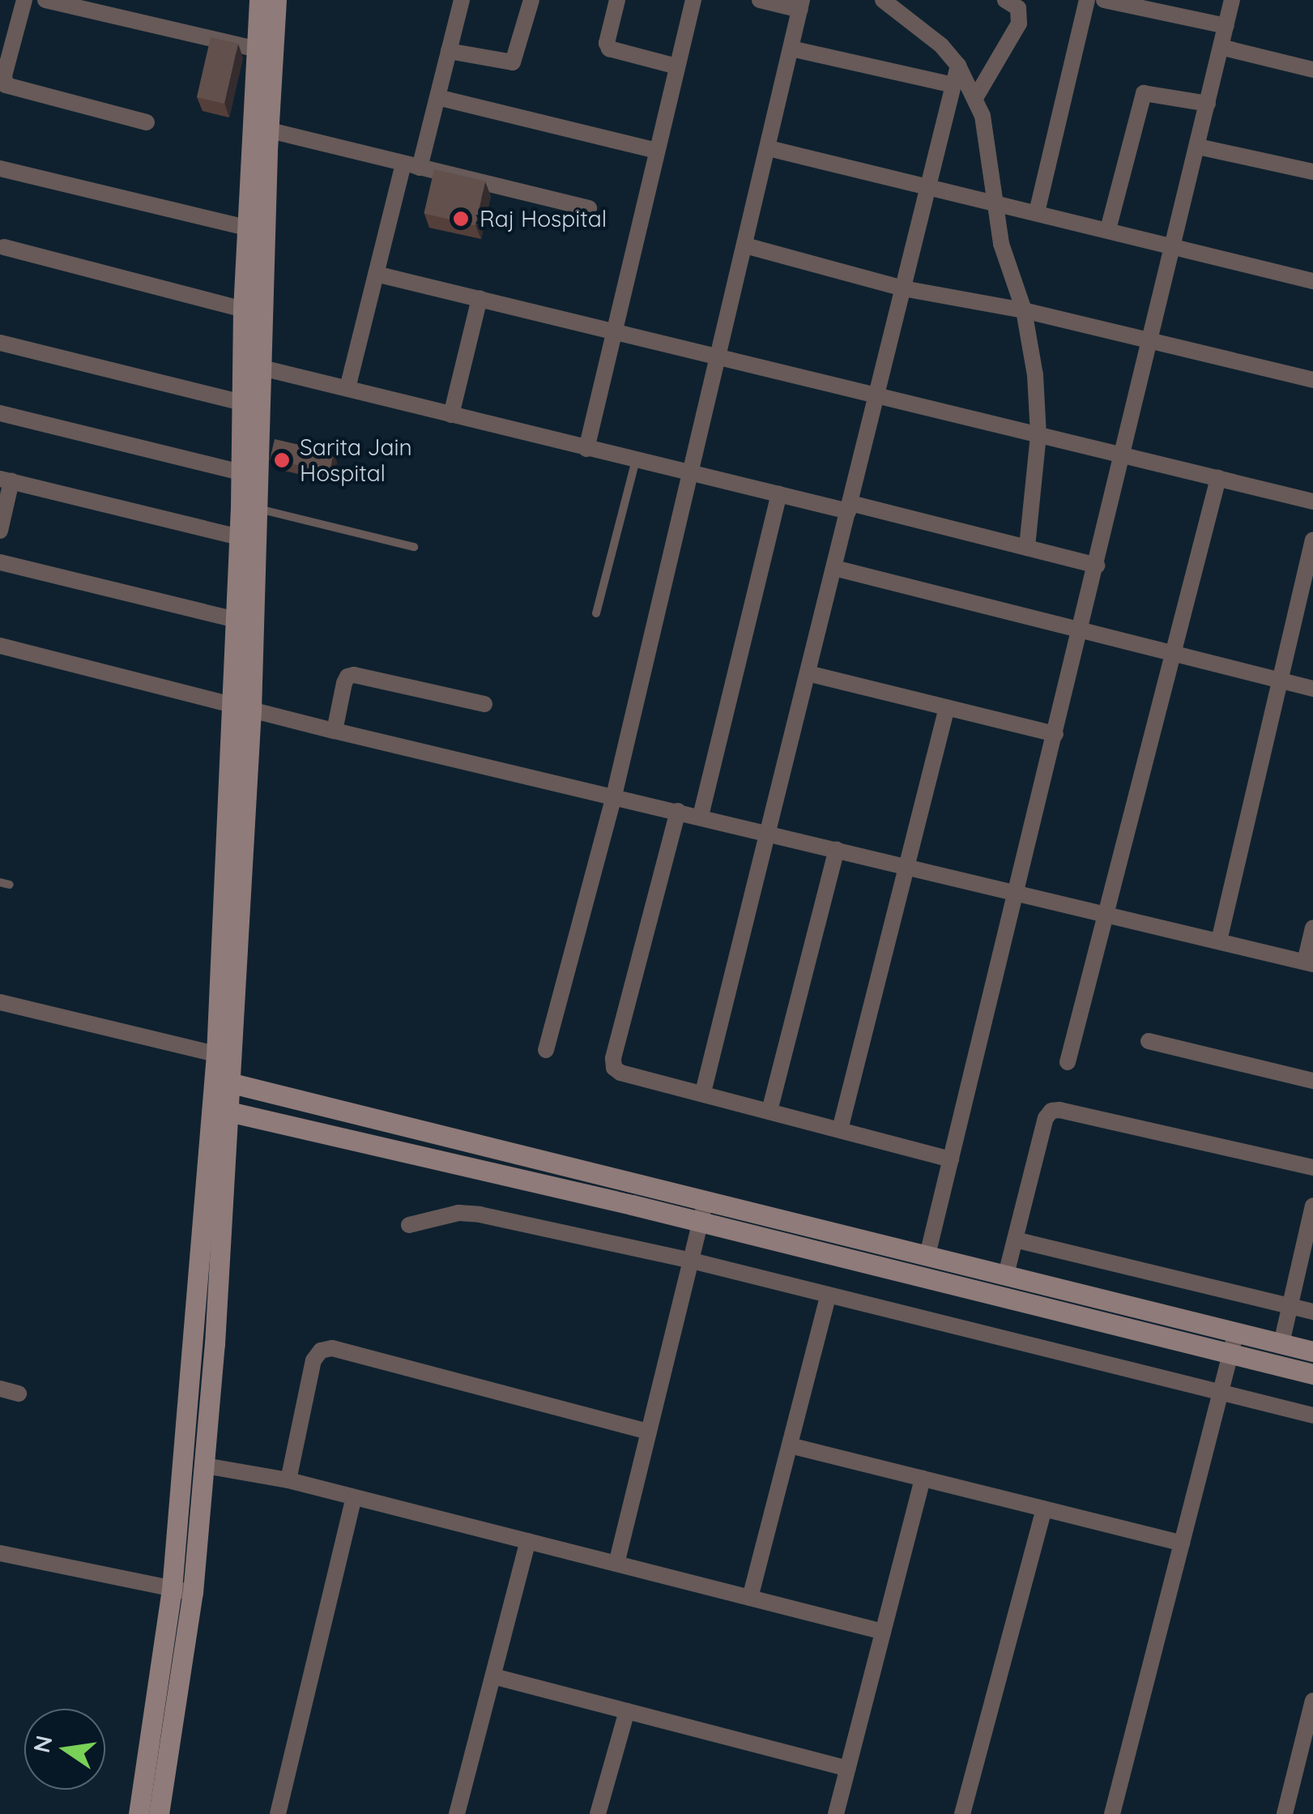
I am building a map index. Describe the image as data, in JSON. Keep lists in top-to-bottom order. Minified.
{"places":["Raj Hospital","Sarita Jain Hospital"],"north":"left"}
